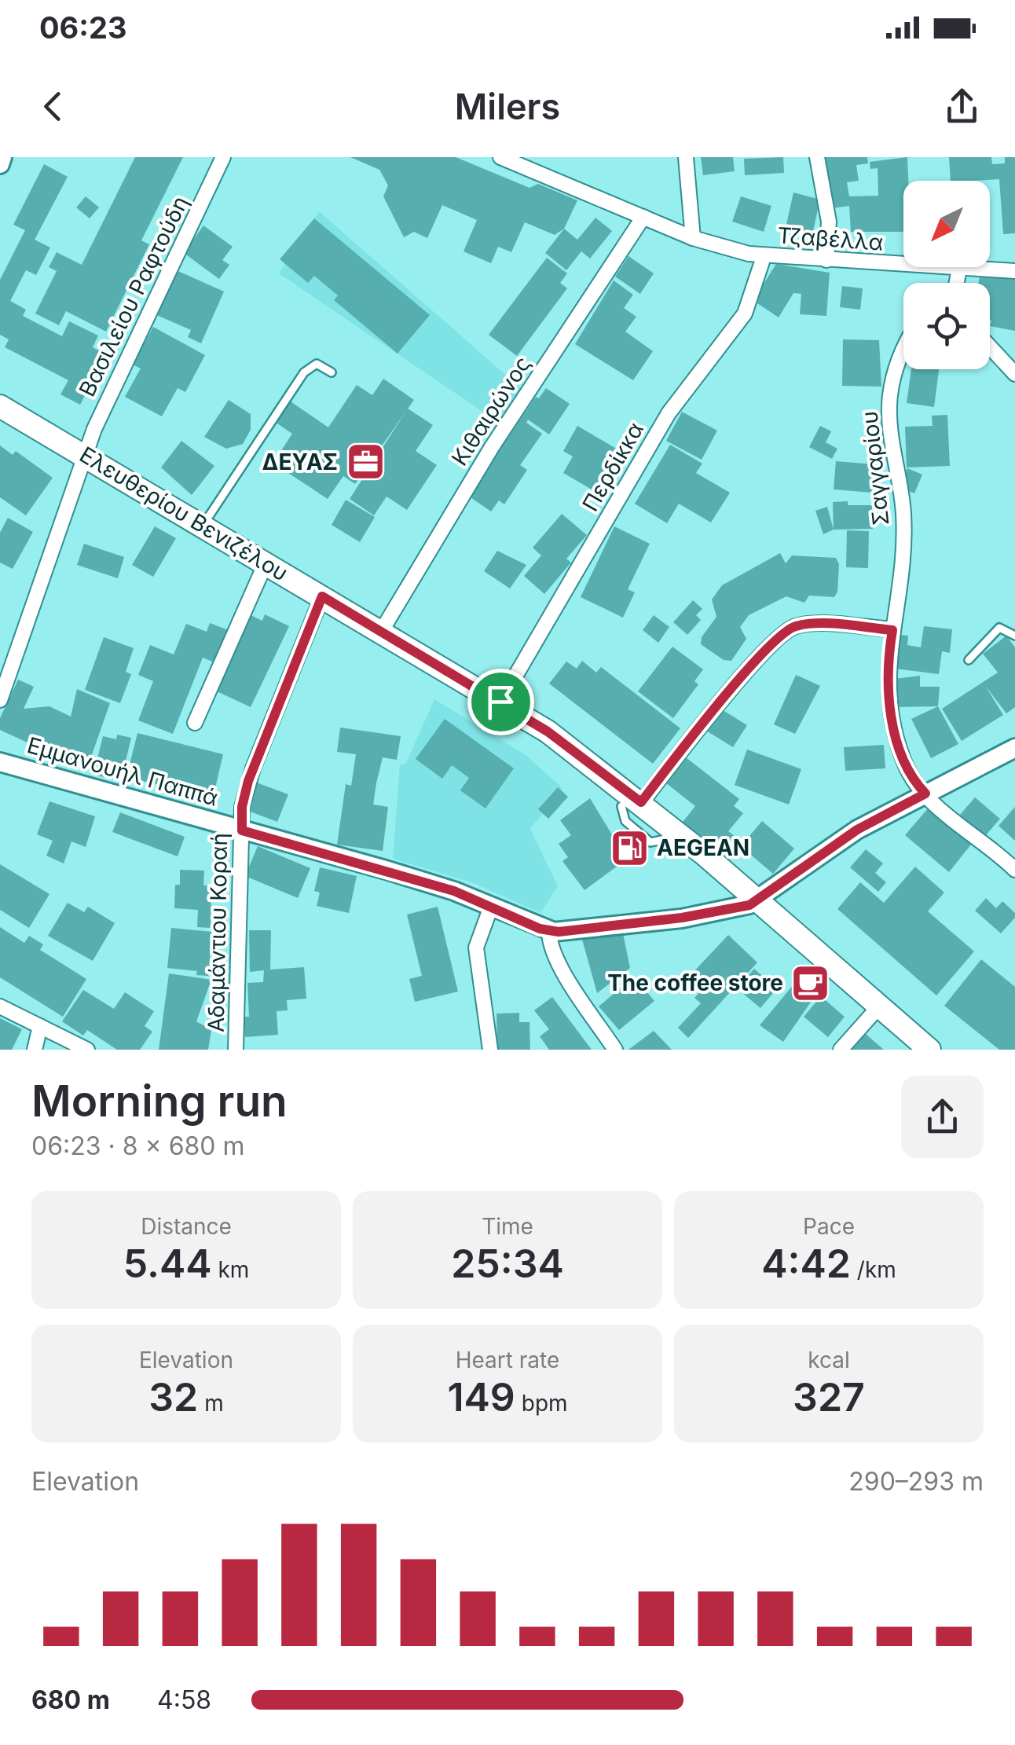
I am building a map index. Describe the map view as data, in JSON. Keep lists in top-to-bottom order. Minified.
{"streets":{"main road":["Ελευθερίου Βενιζέλου"],"street":["Τζαβέλλα","Βασιλείου Ραφτούδη","Κιθαιρώνος","Περδίκκα","Σαγγαρίου","Εμμανουήλ Παππά","Αδαμάντιου Κοραή"]},"crossings":[["Τζαβέλλα","Κιθαιρώνος"],["Τζαβέλλα","Περδίκκα"],["Βασιλείου Ραφτούδη","Ελευθερίου Βενιζέλου"],["Κιθαιρώνος","Ελευθερίου Βενιζέλου"],["Περδίκκα","Ελευθερίου Βενιζέλου"],["Ελευθερίου Βενιζέλου","Αδαμάντιου Κοραή"],["Εμμανουήλ Παππά","Αδαμάντιου Κοραή"]],"places":{"office":["ΔΕΥΑΣ"],"fuel station":["AEGEAN"],"cafe":["The coffee store"]},"north":"bottom left","page":{"status":"06:23","header":"Milers","heading":["Morning run","06:23 · 8 × 680 m"],"stats":[["Distance","5.44 km"],["Time","25:34"],["Pace","4:42 /km"],["Elevation","32 m"],["Heart rate","149 bpm"],["kcal","327"]],"chart":["Elevation","290–293 m"],"list":[{"name":"680 m","note":"4:58"}]}}
